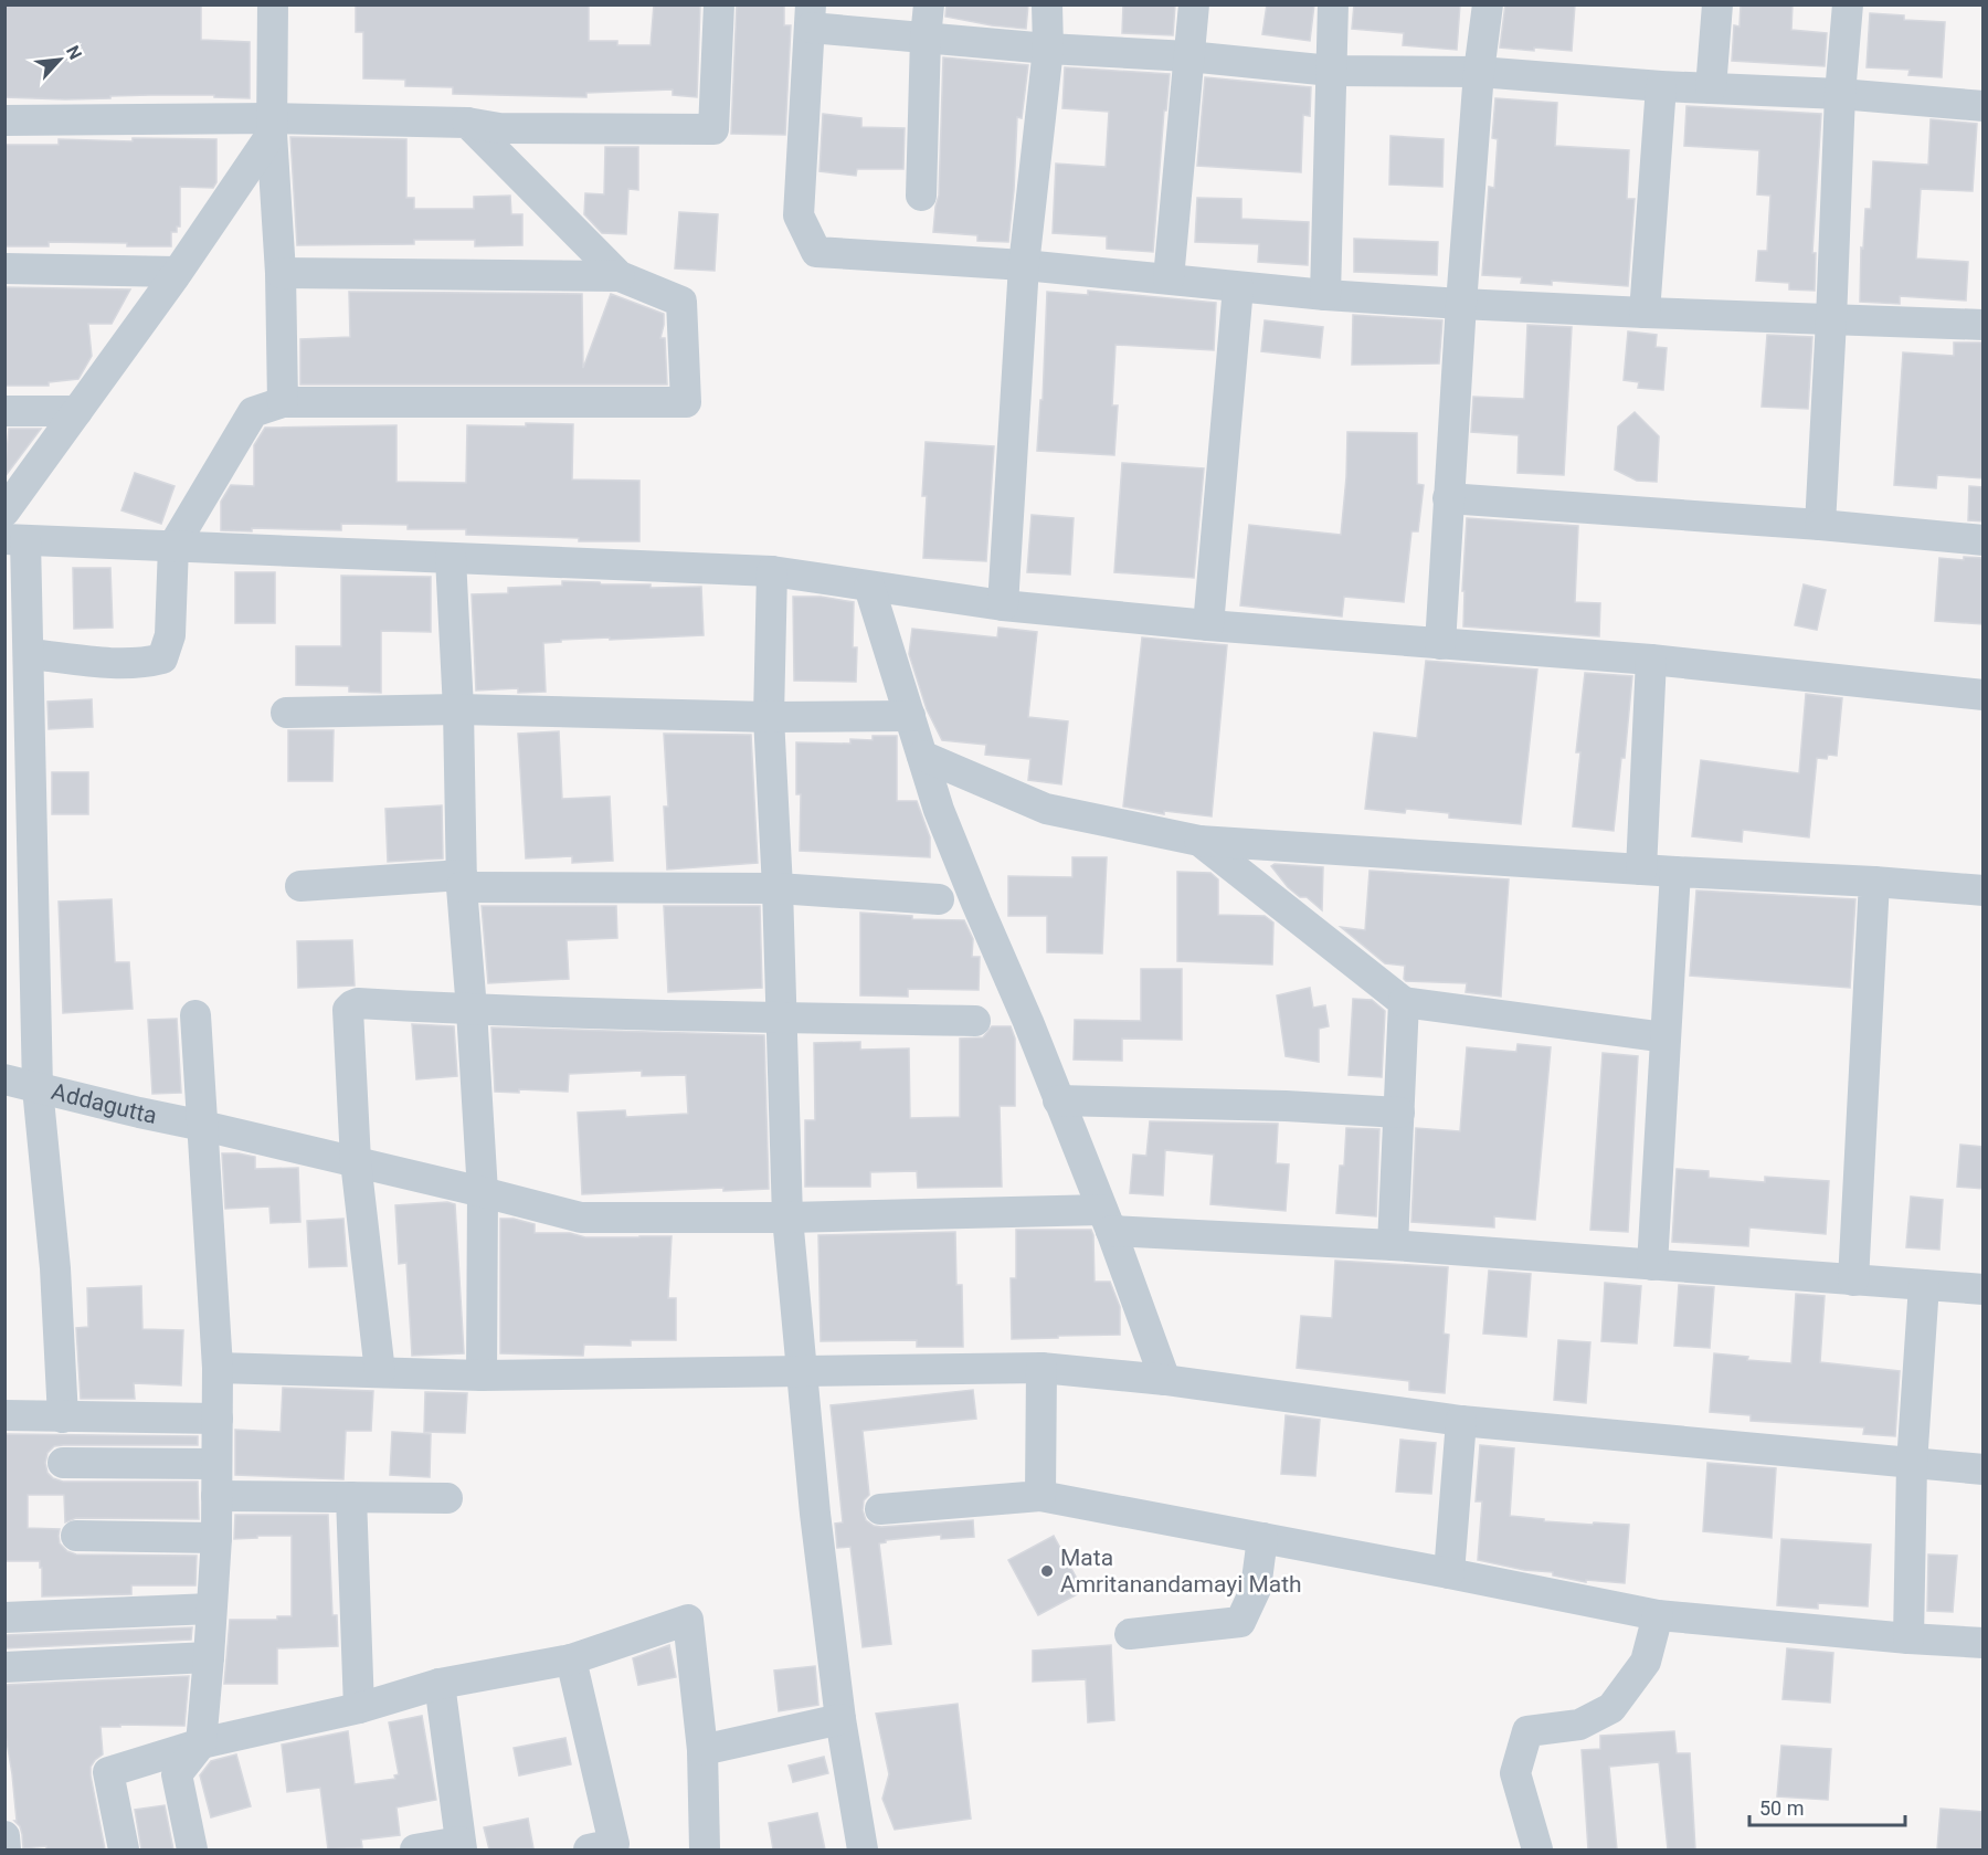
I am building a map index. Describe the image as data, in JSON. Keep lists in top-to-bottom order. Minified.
{"streets":{"street":["Addagutta"]},"places":["Mata Amritanandamayi Math"],"scale_bar":"50 m","north":"top right"}
